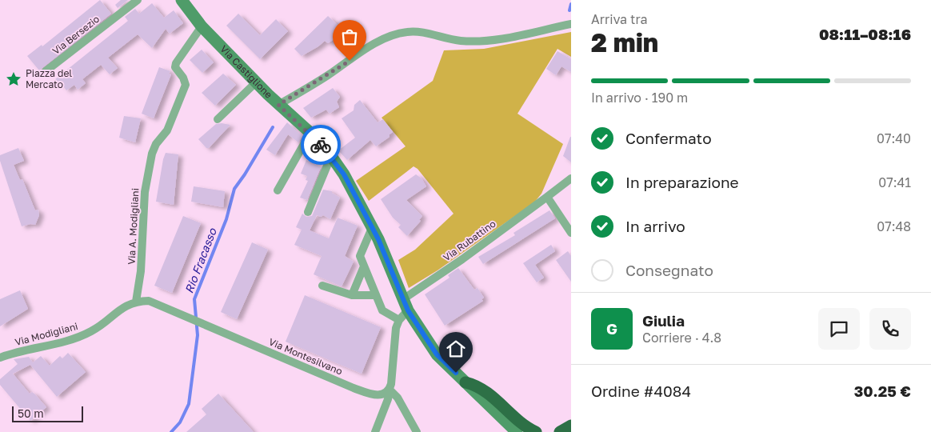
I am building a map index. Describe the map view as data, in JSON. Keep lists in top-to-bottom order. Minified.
{"streets":{"main road":["Via Castiglione"],"street":["Via Bersezio","Via A. Modigliani","Via Rubattino","Via Modigliani","Via Montesilvano"]},"crossings":[["Via Castiglione","Via A. Modigliani"],["Via Castiglione","Via Rubattino"],["Via A. Modigliani","Via Modigliani"],["Via A. Modigliani","Via Montesilvano"],["Via Modigliani","Via Montesilvano"]],"water":["Rio Fracasso"],"places":{"place":["Piazza del Mercato"]},"scale_bar":"50 m","page":{"heading":["2 min","Arriva tra","08:11–08:16"],"panel":["Giulia","Corriere · 4.8","Ordine #4084","30.25 €"],"bar":"In arrivo · 190 m","list":[["Confermato","07:40"],["In preparazione","07:41"],["In arrivo","07:48"],"Consegnato"],"round":"G","scale":"50 m"}}
